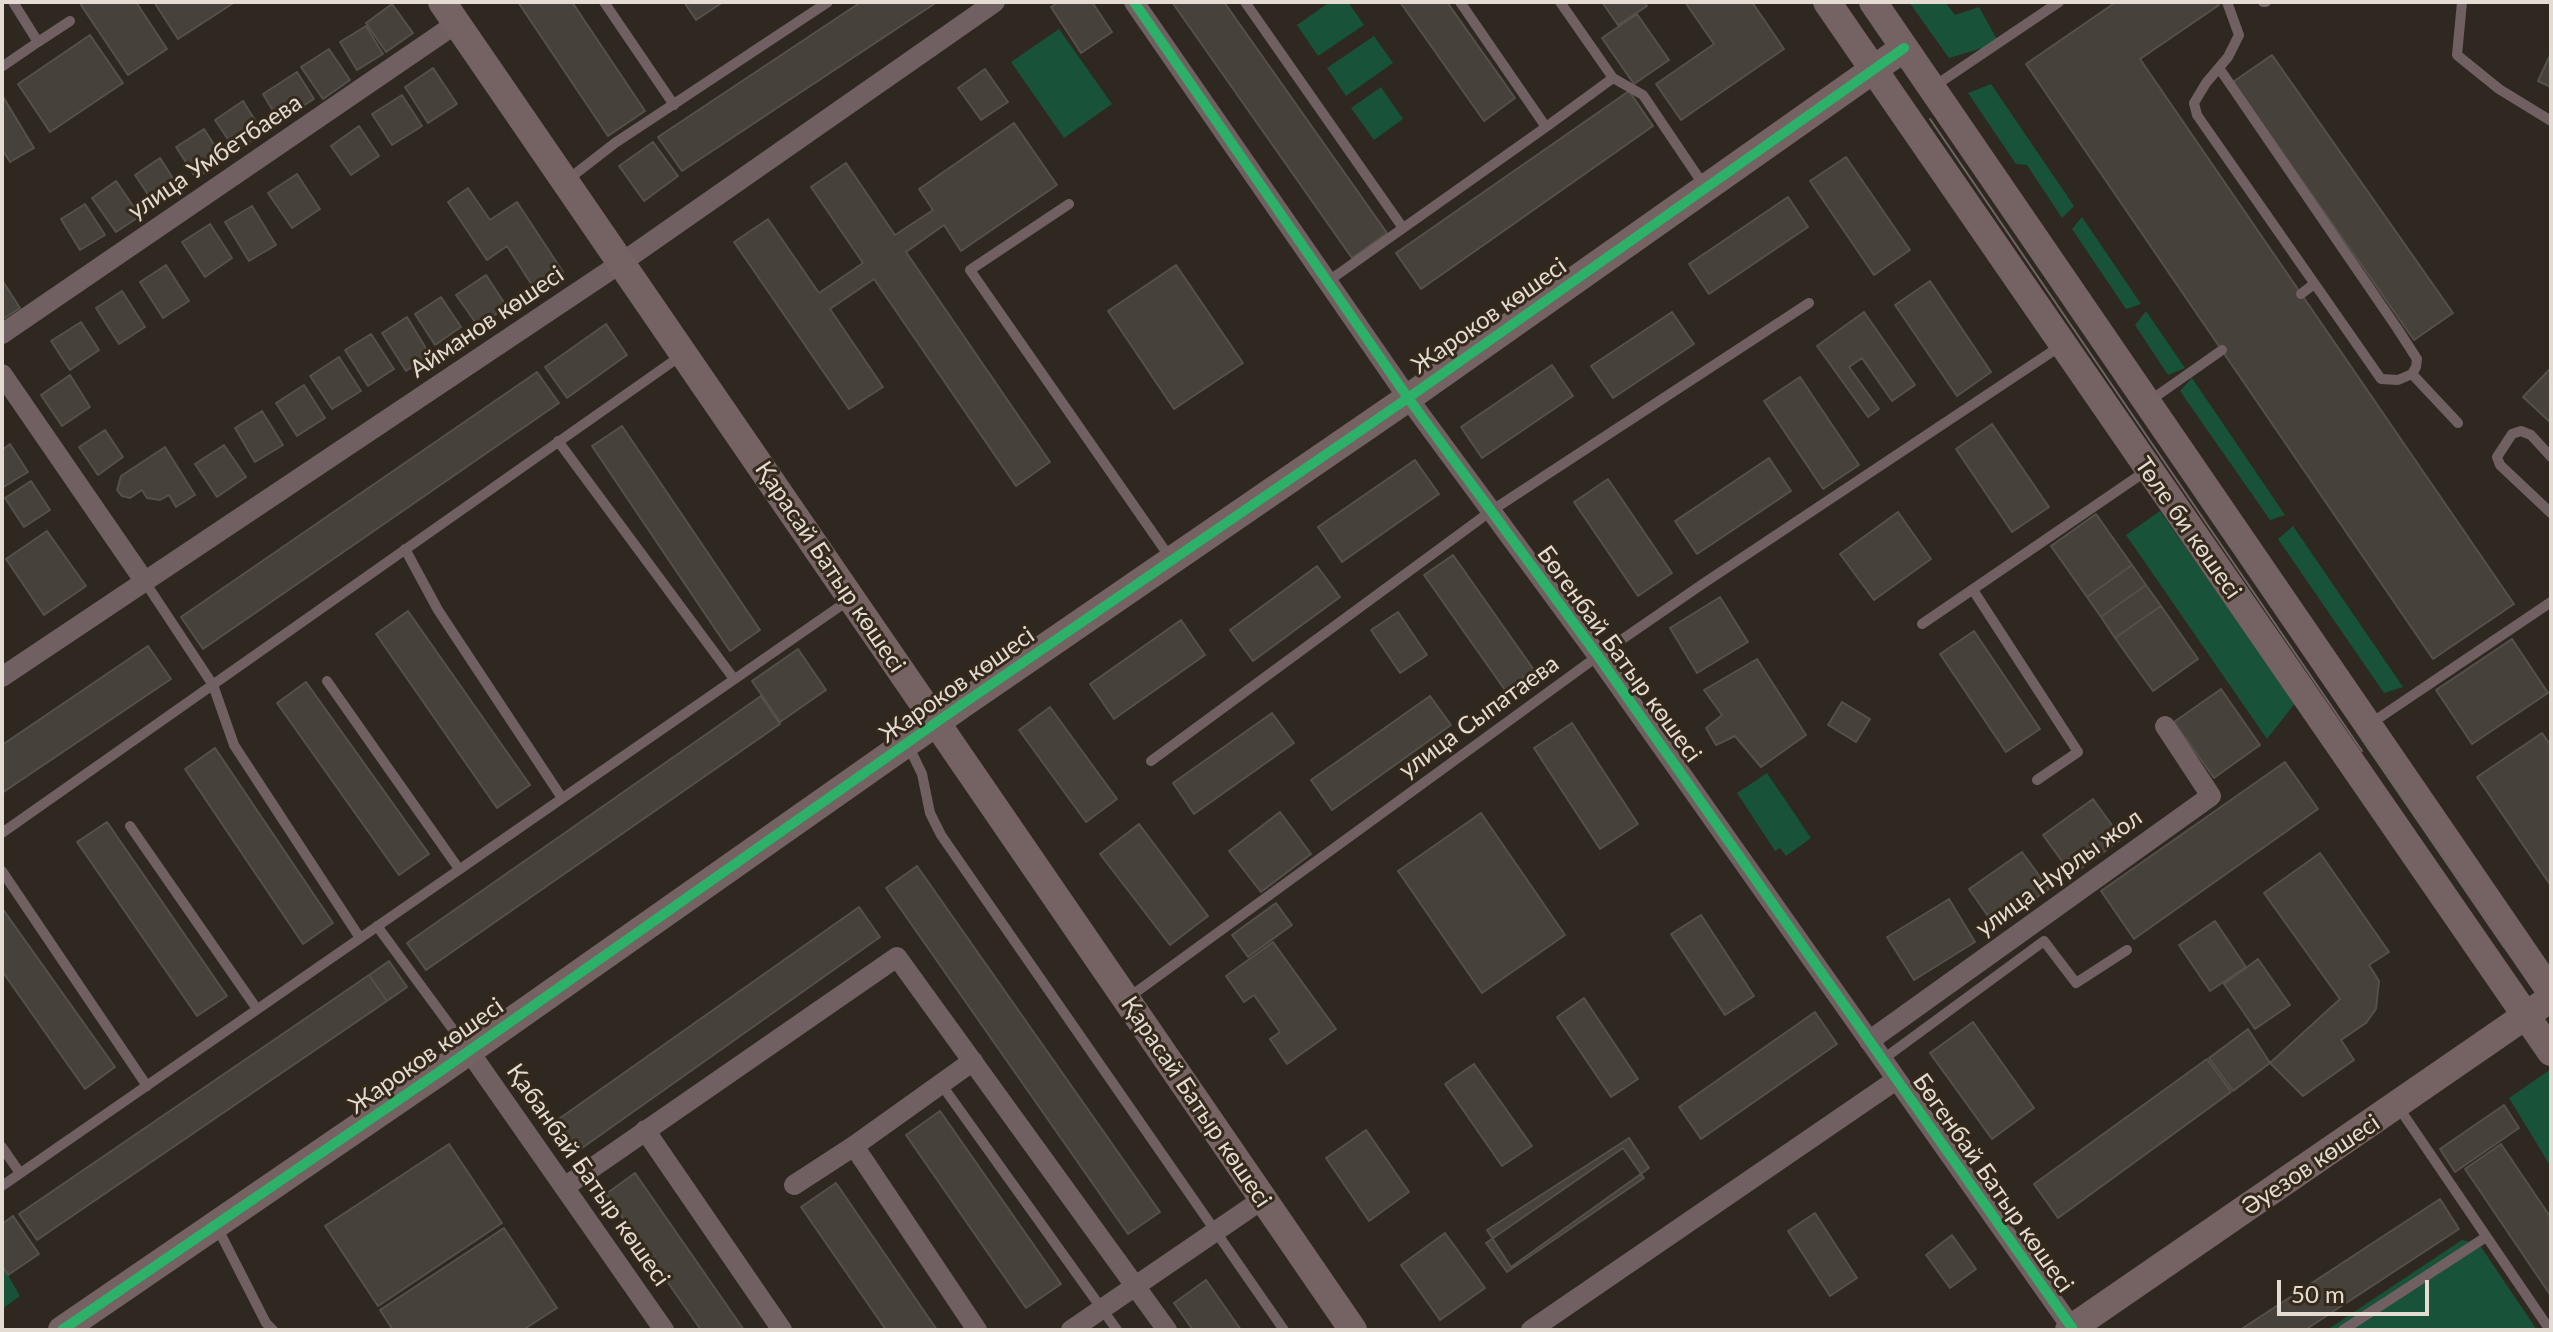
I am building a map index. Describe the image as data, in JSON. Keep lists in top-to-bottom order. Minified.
{"streets":{"street":["улица Умбетбаева","Жароков көшесі","Айманов көшесі","Төле би көшесі","Қарасай Батыр көшесі","Бөгенбай Батыр көшесі","улица Нурлы жол","Әуезов көшесі","Қабанбай Батыр көшесі"],"lane":["улица Сыпатаева"]},"crossings":[["улица Умбетбаева","Қарасай Батыр көшесі"],["Жароков көшесі","Төле би көшесі"],["Жароков көшесі","Қарасай Батыр көшесі"],["Жароков көшесі","Бөгенбай Батыр көшесі"],["Жароков көшесі","Қабанбай Батыр көшесі"],["Айманов көшесі","Қарасай Батыр көшесі"],["Төле би көшесі","улица Сыпатаева"],["Төле би көшесі","Әуезов көшесі"],["Қарасай Батыр көшесі","улица Сыпатаева"],["Бөгенбай Батыр көшесі","улица Сыпатаева"],["Бөгенбай Батыр көшесі","улица Нурлы жол"],["Бөгенбай Батыр көшесі","Әуезов көшесі"]],"scale_bar":"50 m"}
